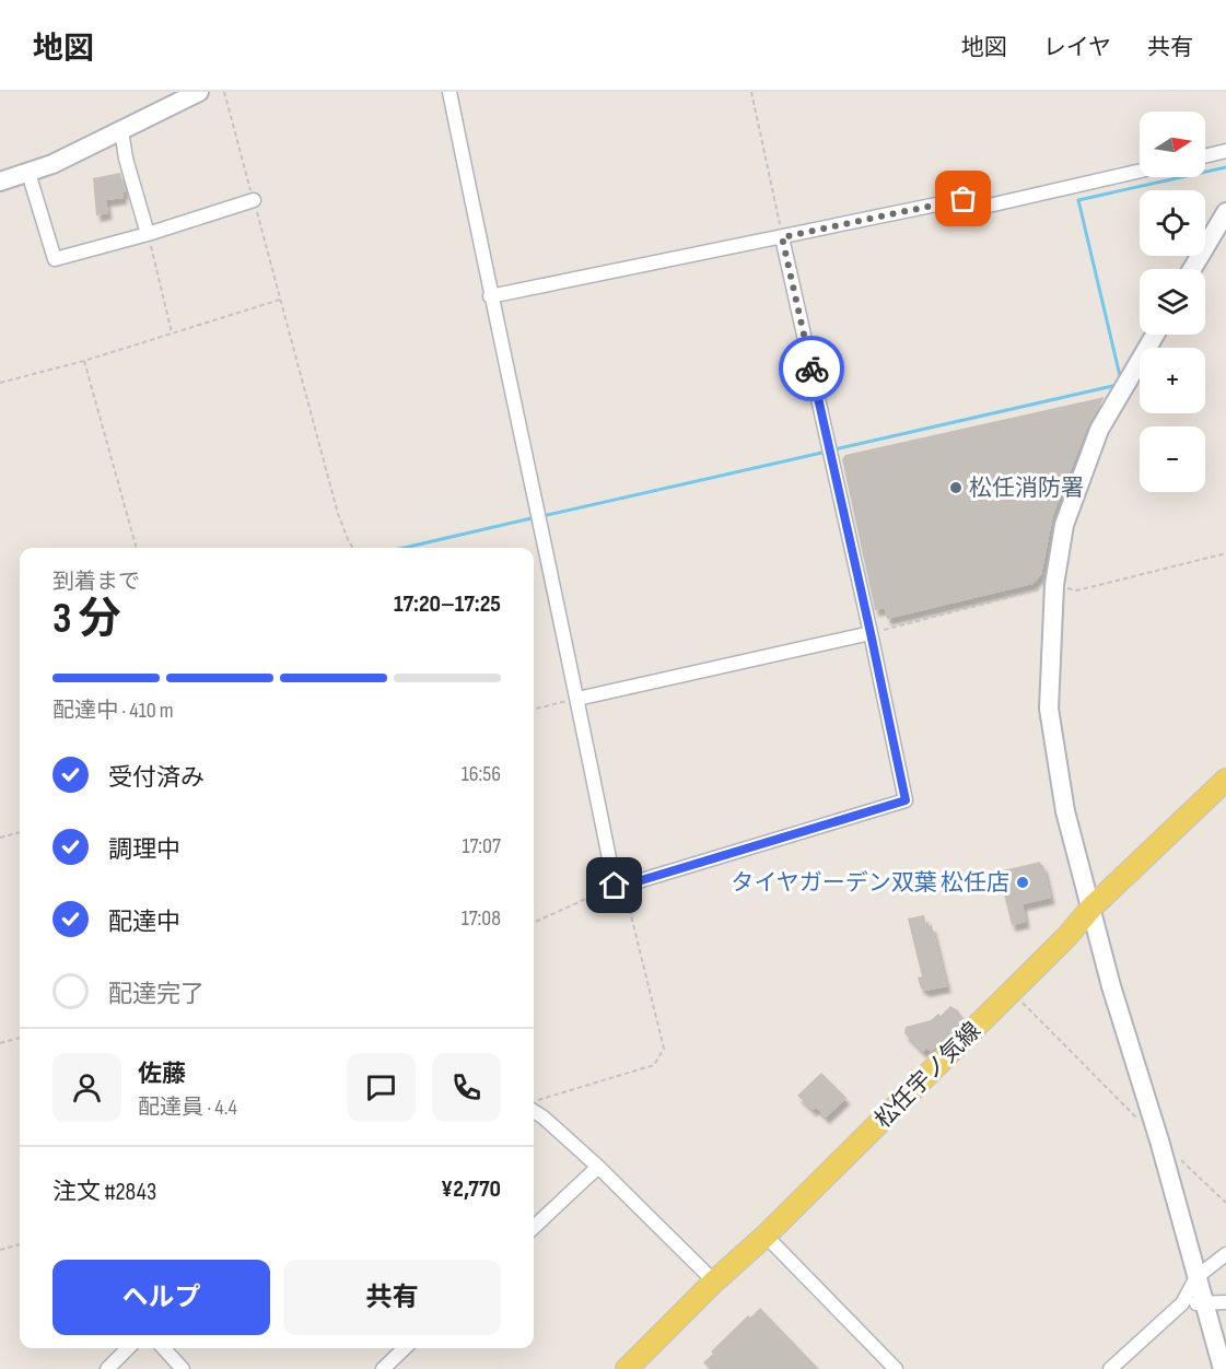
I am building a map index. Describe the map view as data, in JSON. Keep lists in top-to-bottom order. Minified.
{"streets":{"main road":["松任宇ノ気線"]},"places":["松任消防署","タイヤガーデン双葉 松任店"],"north":"right","page":{"header":"地図","nav":["地図","レイヤ","共有"],"map_buttons":["+","−"],"heading":["3 分","到着まで","17:20–17:25"],"panel":["佐藤","配達員 · 4.4","注文 #2843","¥2,770"],"bar":"配達中 · 410 m","list":[["受付済み","16:56"],["調理中","17:07"],["配達中","17:08"],"配達完了"],"buttons":["ヘルプ","共有"]}}
